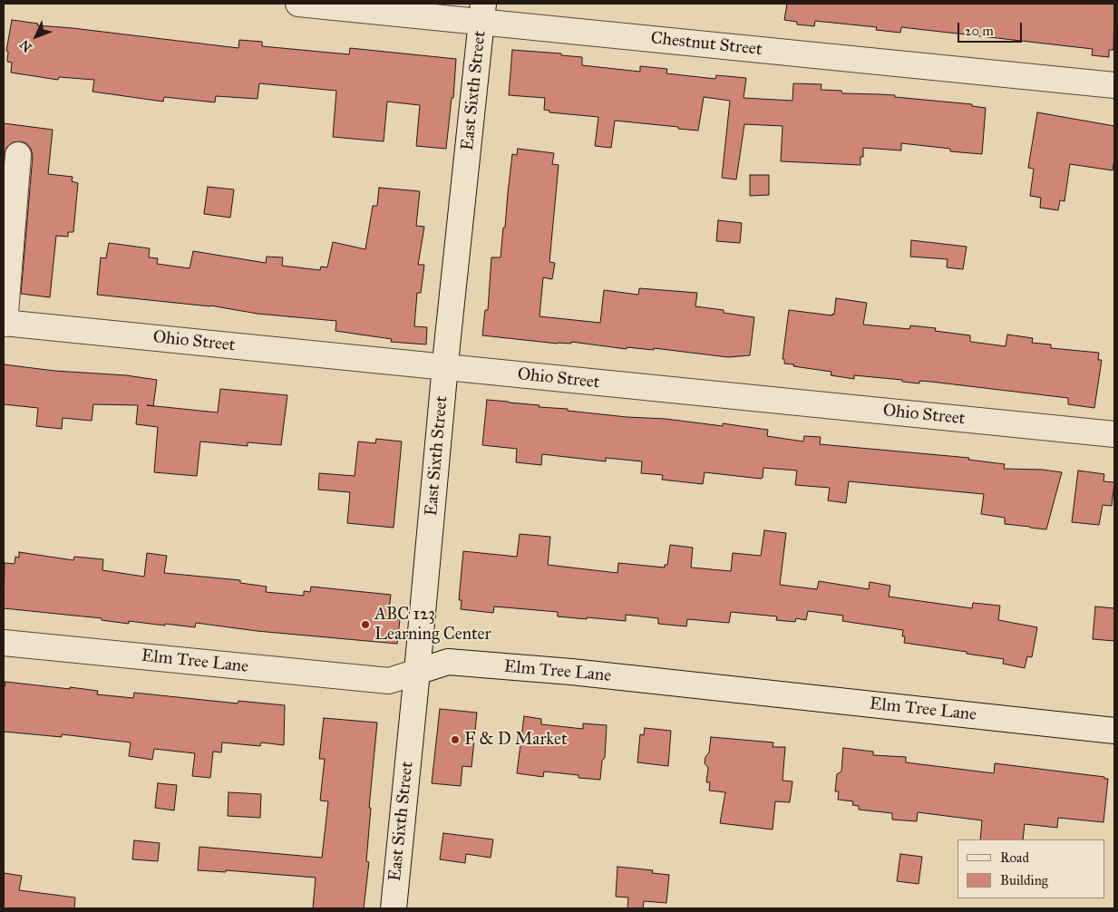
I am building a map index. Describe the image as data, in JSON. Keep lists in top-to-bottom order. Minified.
{"streets":{"street":["Chestnut Street","East Sixth Street","Ohio Street","Elm Tree Lane"]},"crossings":[["Chestnut Street","East Sixth Street"],["East Sixth Street","Ohio Street"],["East Sixth Street","Elm Tree Lane"]],"places":["ABC 123 Learning Center","F & D Market"],"legend":["Road","Building"],"scale_bar":"20 m","north":"bottom left"}
